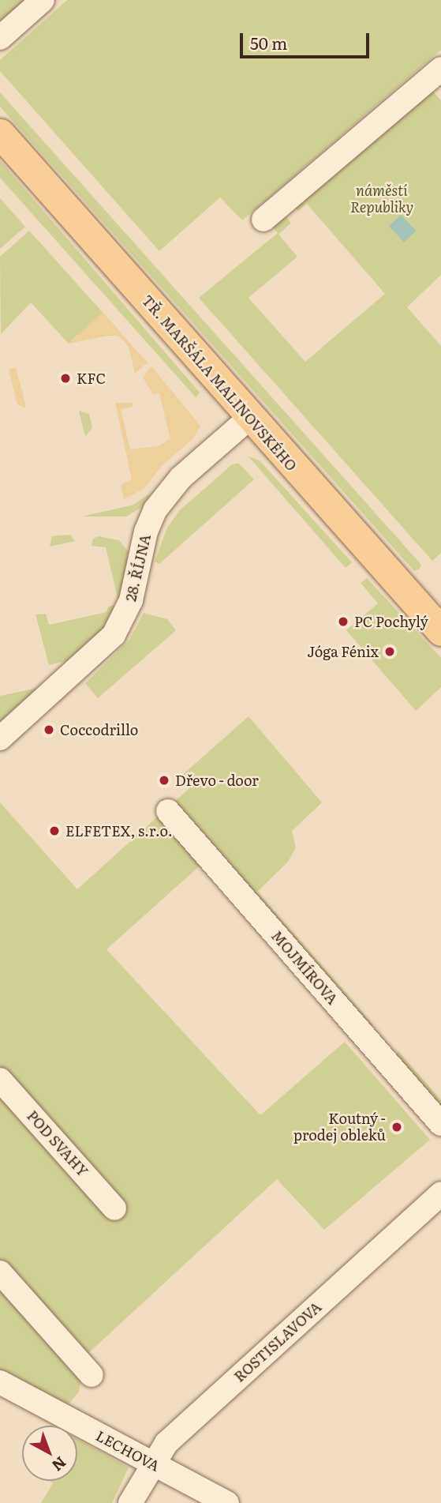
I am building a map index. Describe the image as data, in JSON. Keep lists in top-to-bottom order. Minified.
{"streets":{"main road":["TŘ. MARŠÁLA MALINOVSKÉHO"],"street":["28. ŘÍJNA","MOJMÍROVA","POD SVAHY","ROSTISLAVOVA","LECHOVA"]},"crossings":[["TŘ. MARŠÁLA MALINOVSKÉHO","28. ŘÍJNA"],["ROSTISLAVOVA","LECHOVA"]],"parks":["náměstí Republiky"],"places":["KFC","PC Pochylý","Jóga Fénix","Coccodrillo","Dřevo - door","ELFETEX, s.r.o.","Koutný - prodej obleků"],"scale_bar":"50 m","north":"bottom right"}
